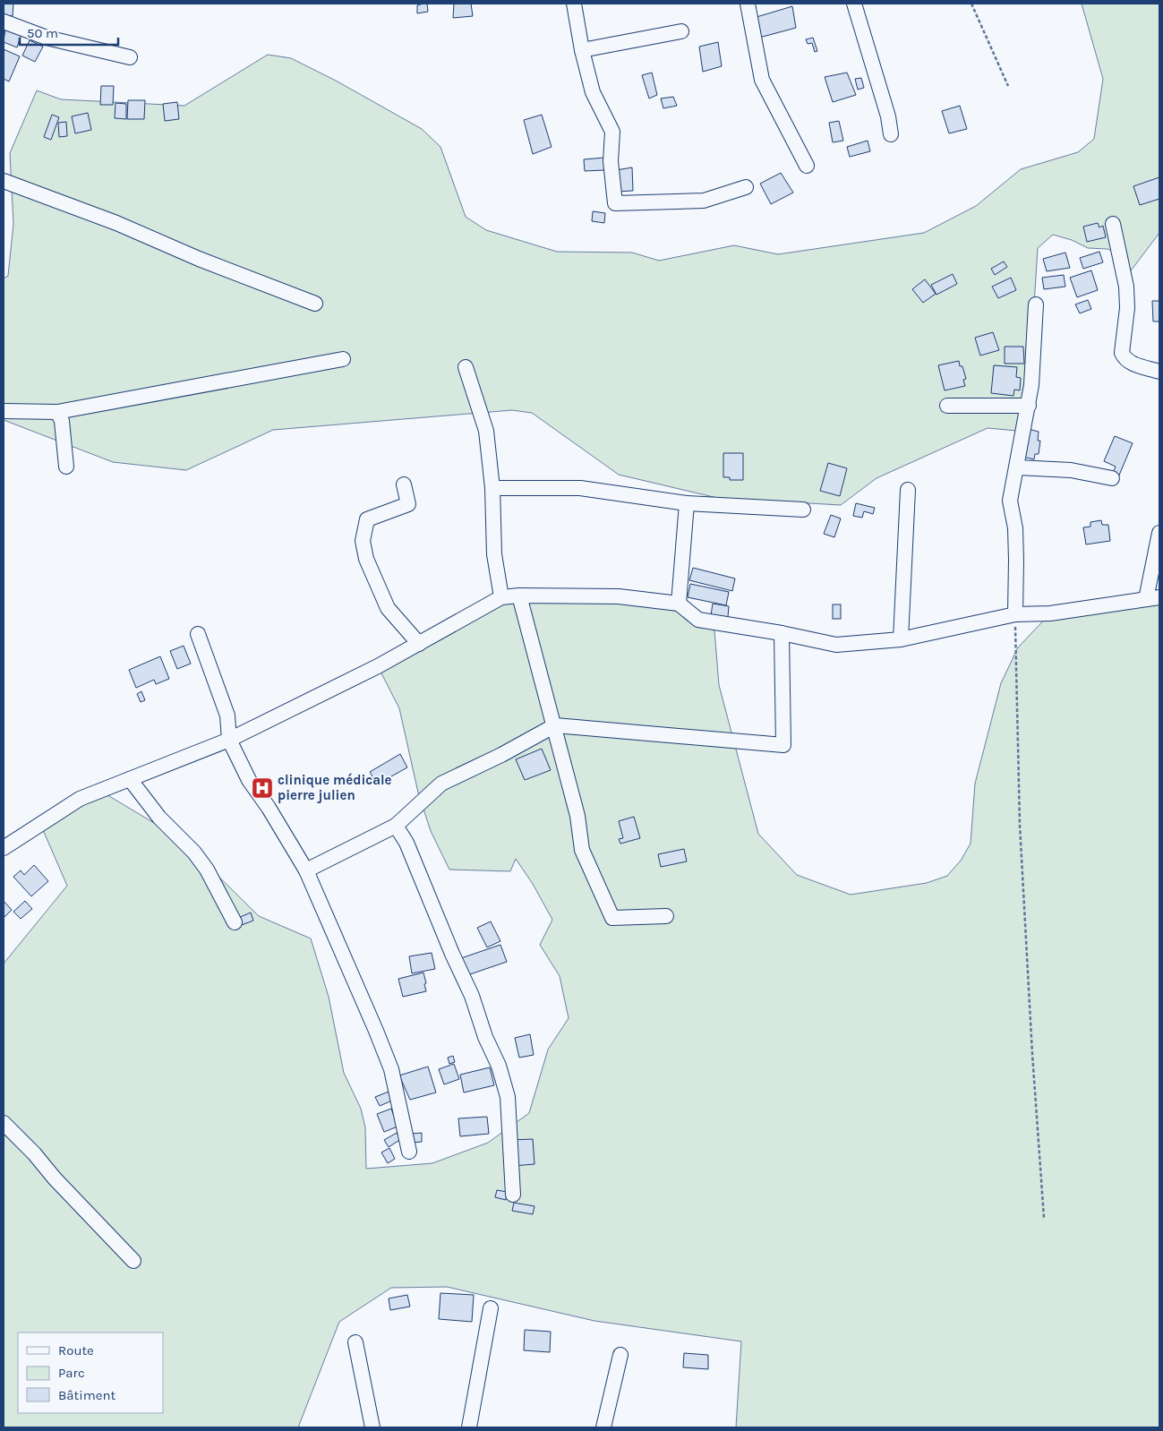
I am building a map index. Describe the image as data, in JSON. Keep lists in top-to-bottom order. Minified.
{"places":{"hospital":["clinique médicale pierre julien"]},"legend":["Route","Parc","Bâtiment"],"scale_bar":"50 m"}
